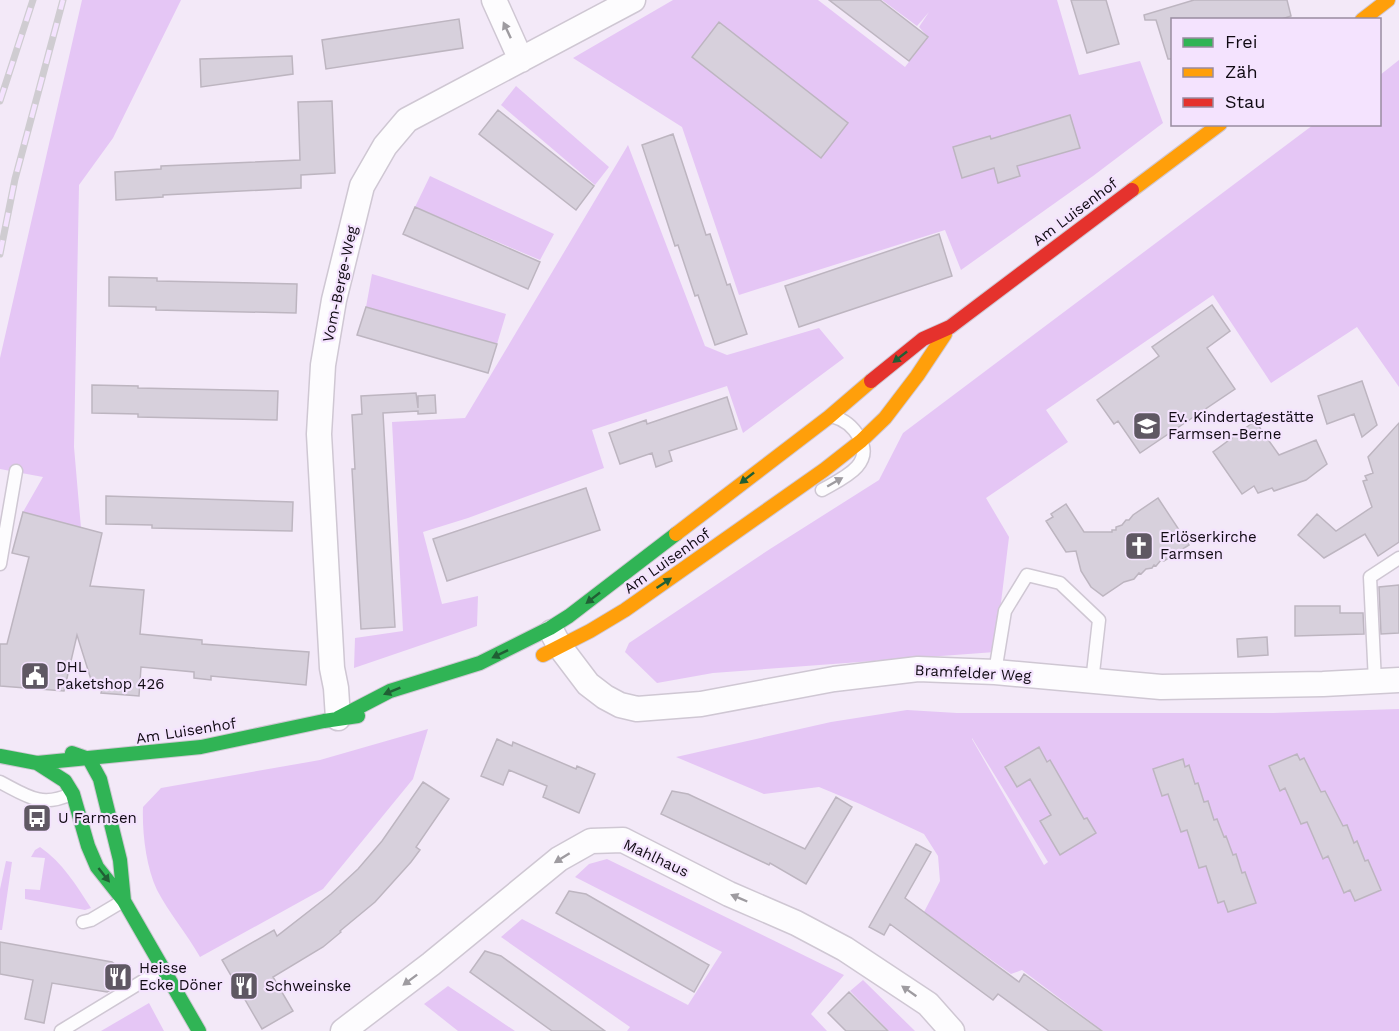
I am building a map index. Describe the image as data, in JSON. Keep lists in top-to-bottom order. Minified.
{"streets":{"main road":["Am Luisenhof"],"street":["Vom-Berge-Weg","Bramfelder Weg","Mahlhaus"]},"crossings":[["Am Luisenhof","Vom-Berge-Weg"],["Am Luisenhof","Bramfelder Weg"]],"one_way":["Mahlhaus"],"places":{"school or university":["Ev. Kindertagestätte Farmsen-Berne"],"church":["Erlöserkirche Farmsen"],"public building":["DHL Paketshop 426"],"bus stop":["U Farmsen"],"restaurant":["Heisse Ecke Döner","Schweinske"]},"legend":["Frei","Zäh","Stau"]}
